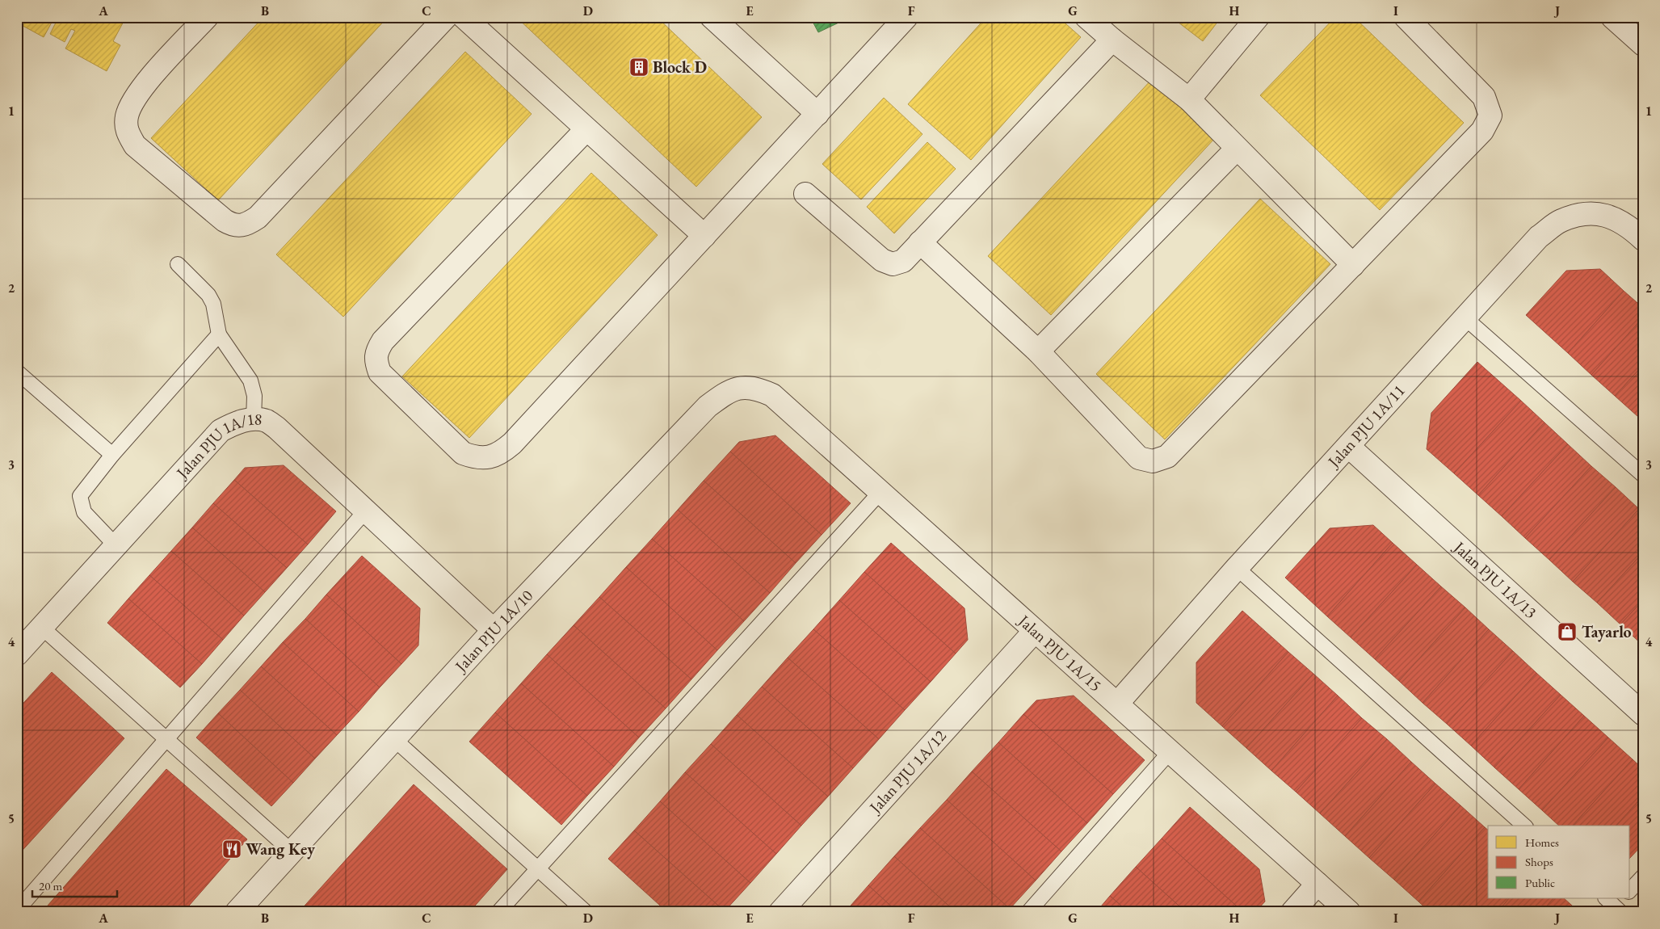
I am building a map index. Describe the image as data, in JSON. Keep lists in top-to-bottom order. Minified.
{"streets":{"street":["Jalan PJU 1A/11","Jalan PJU 1A/18","Jalan PJU 1A/13","Jalan PJU 1A/10","Jalan PJU 1A/15","Jalan PJU 1A/12"]},"crossings":[["Jalan PJU 1A/11","Jalan PJU 1A/13"],["Jalan PJU 1A/11","Jalan PJU 1A/15"],["Jalan PJU 1A/18","Jalan PJU 1A/10"],["Jalan PJU 1A/10","Jalan PJU 1A/15"],["Jalan PJU 1A/15","Jalan PJU 1A/12"]],"places":{"building":["Block D"],"shop":["Tayarlo"],"restaurant":["Wang Key"]},"legend":["Homes","Shops","Public"],"scale_bar":"20 m","grid":{"columns":["A","B","C","D","E","F","G","H","I","J"],"rows":["1","2","3","4","5"]}}
